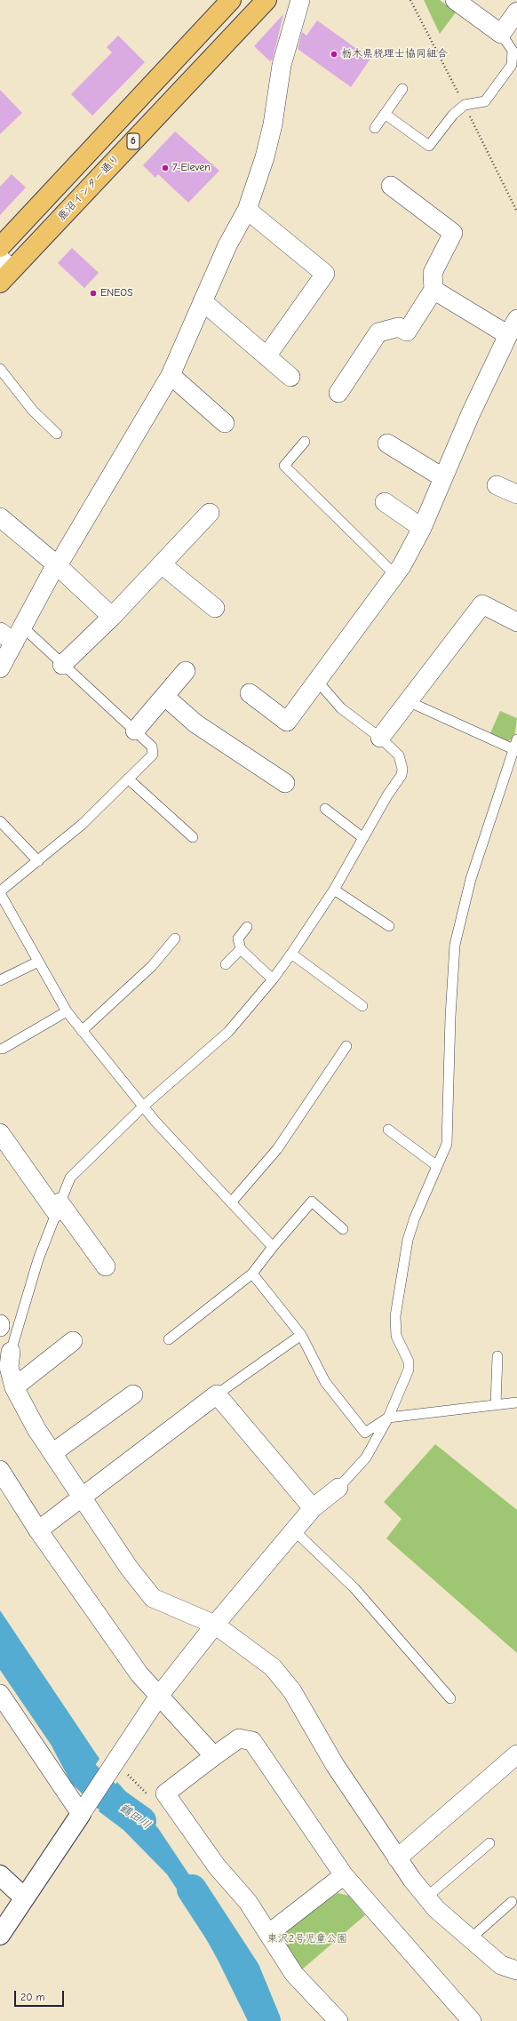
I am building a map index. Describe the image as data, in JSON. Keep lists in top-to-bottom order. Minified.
{"streets":{"main road":["6","鹿沼インター通り"]},"water":["鶴田川"],"parks":["東沢2号児童公園"],"places":["栃木県税理士協同組合","7-Eleven","ENEOS"],"scale_bar":"20 m"}
